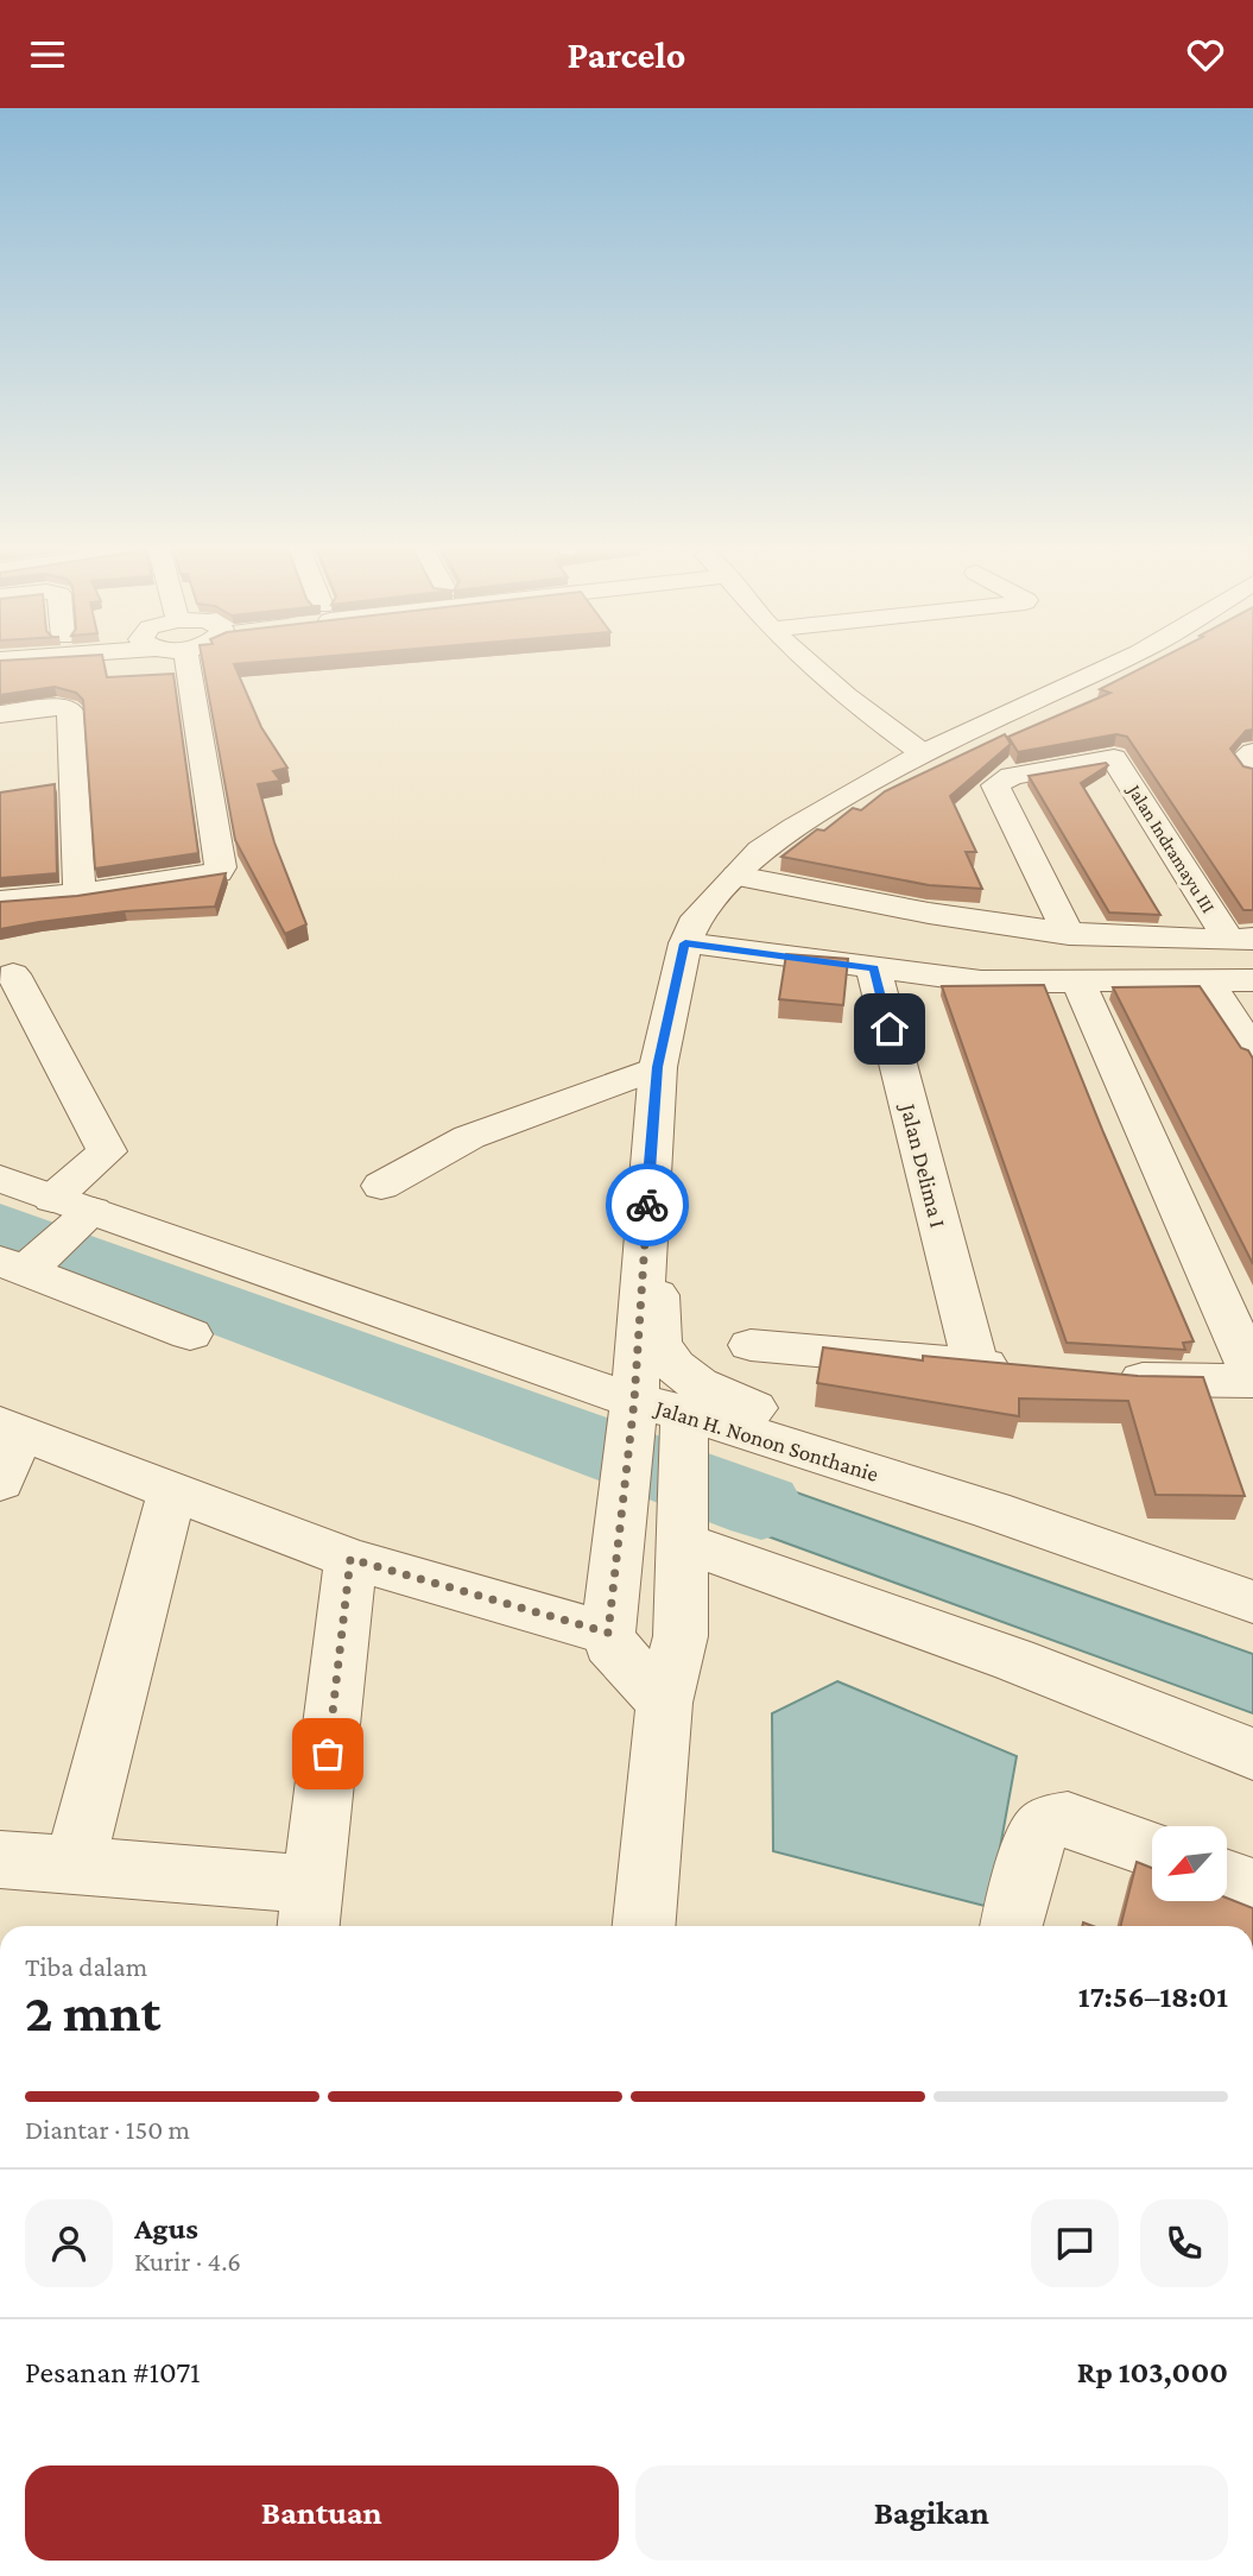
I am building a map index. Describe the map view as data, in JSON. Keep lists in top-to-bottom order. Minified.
{"streets":{"street":["Jalan Indramayu III","Jalan Delima I","Jalan H. Nonon Sonthanie"]},"north":"bottom left","page":{"header":"Parcelo","heading":["2 mnt","Tiba dalam","17:56–18:01"],"panel":["Agus","Kurir · 4.6","Pesanan #1071","Rp 103,000"],"bar":"Diantar · 150 m","buttons":["Bantuan","Bagikan"]}}
